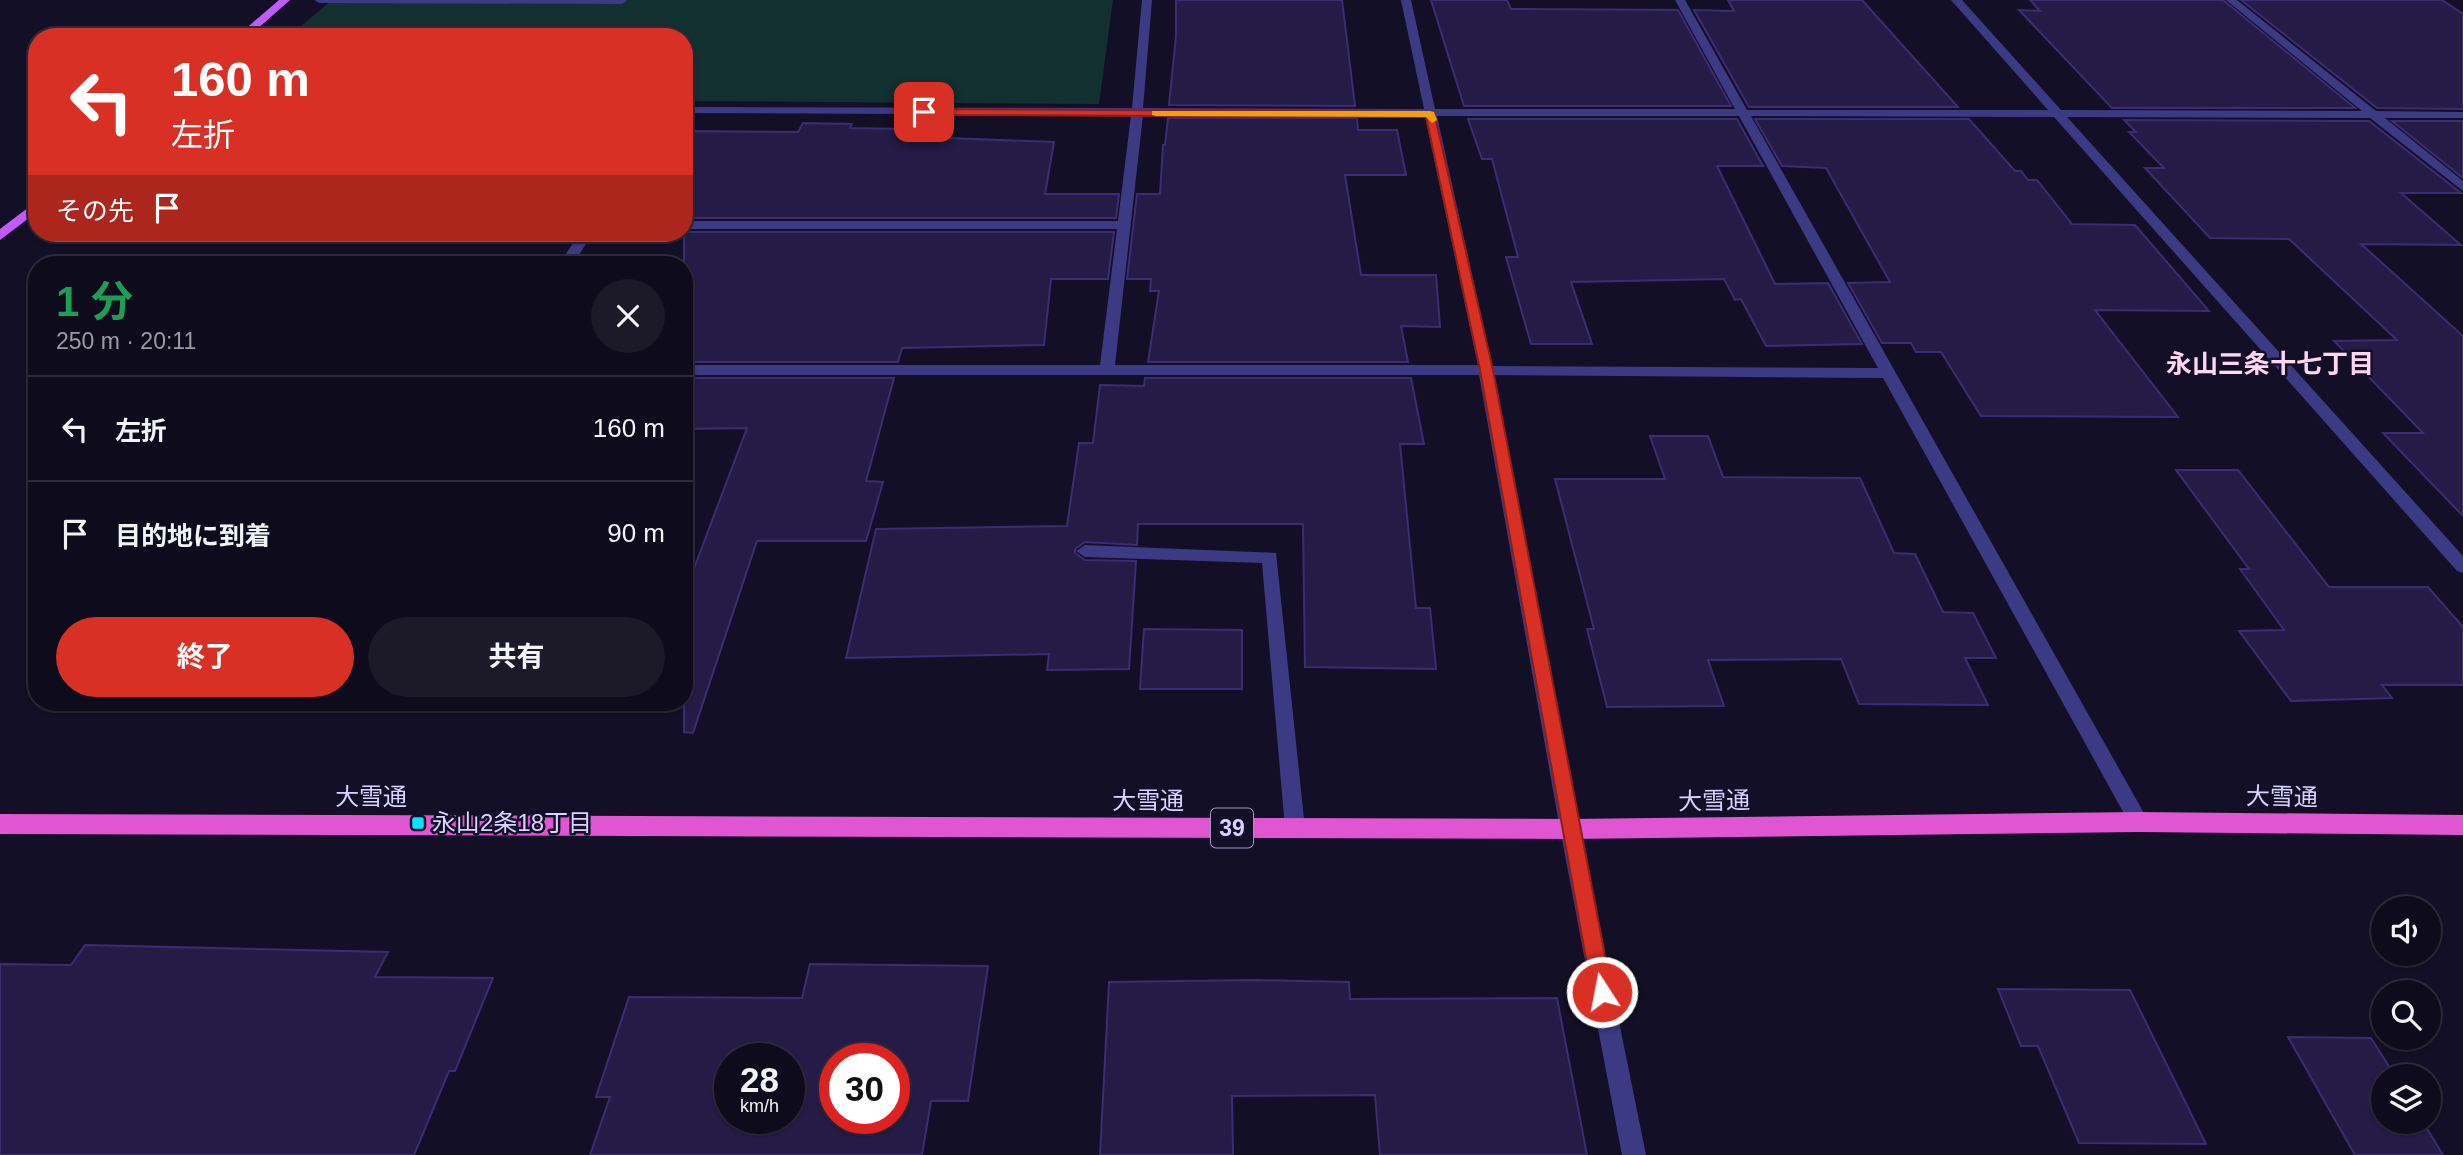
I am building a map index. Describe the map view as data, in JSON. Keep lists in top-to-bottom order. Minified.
{"streets":{"highway":["大雪通","39"]},"districts":["永山三条十七丁目"],"places":{"transit":["永山2条18丁目"]},"page":{"turn":["160 m","左折"],"then":"その先","heading":["1 分","250 m · 20:11"],"list":[{"name":"左折","value":"160 m"},{"name":"目的地に到着","value":"90 m"}],"buttons":["終了","共有"],"speed":"28 km/h","limit":"30"}}
